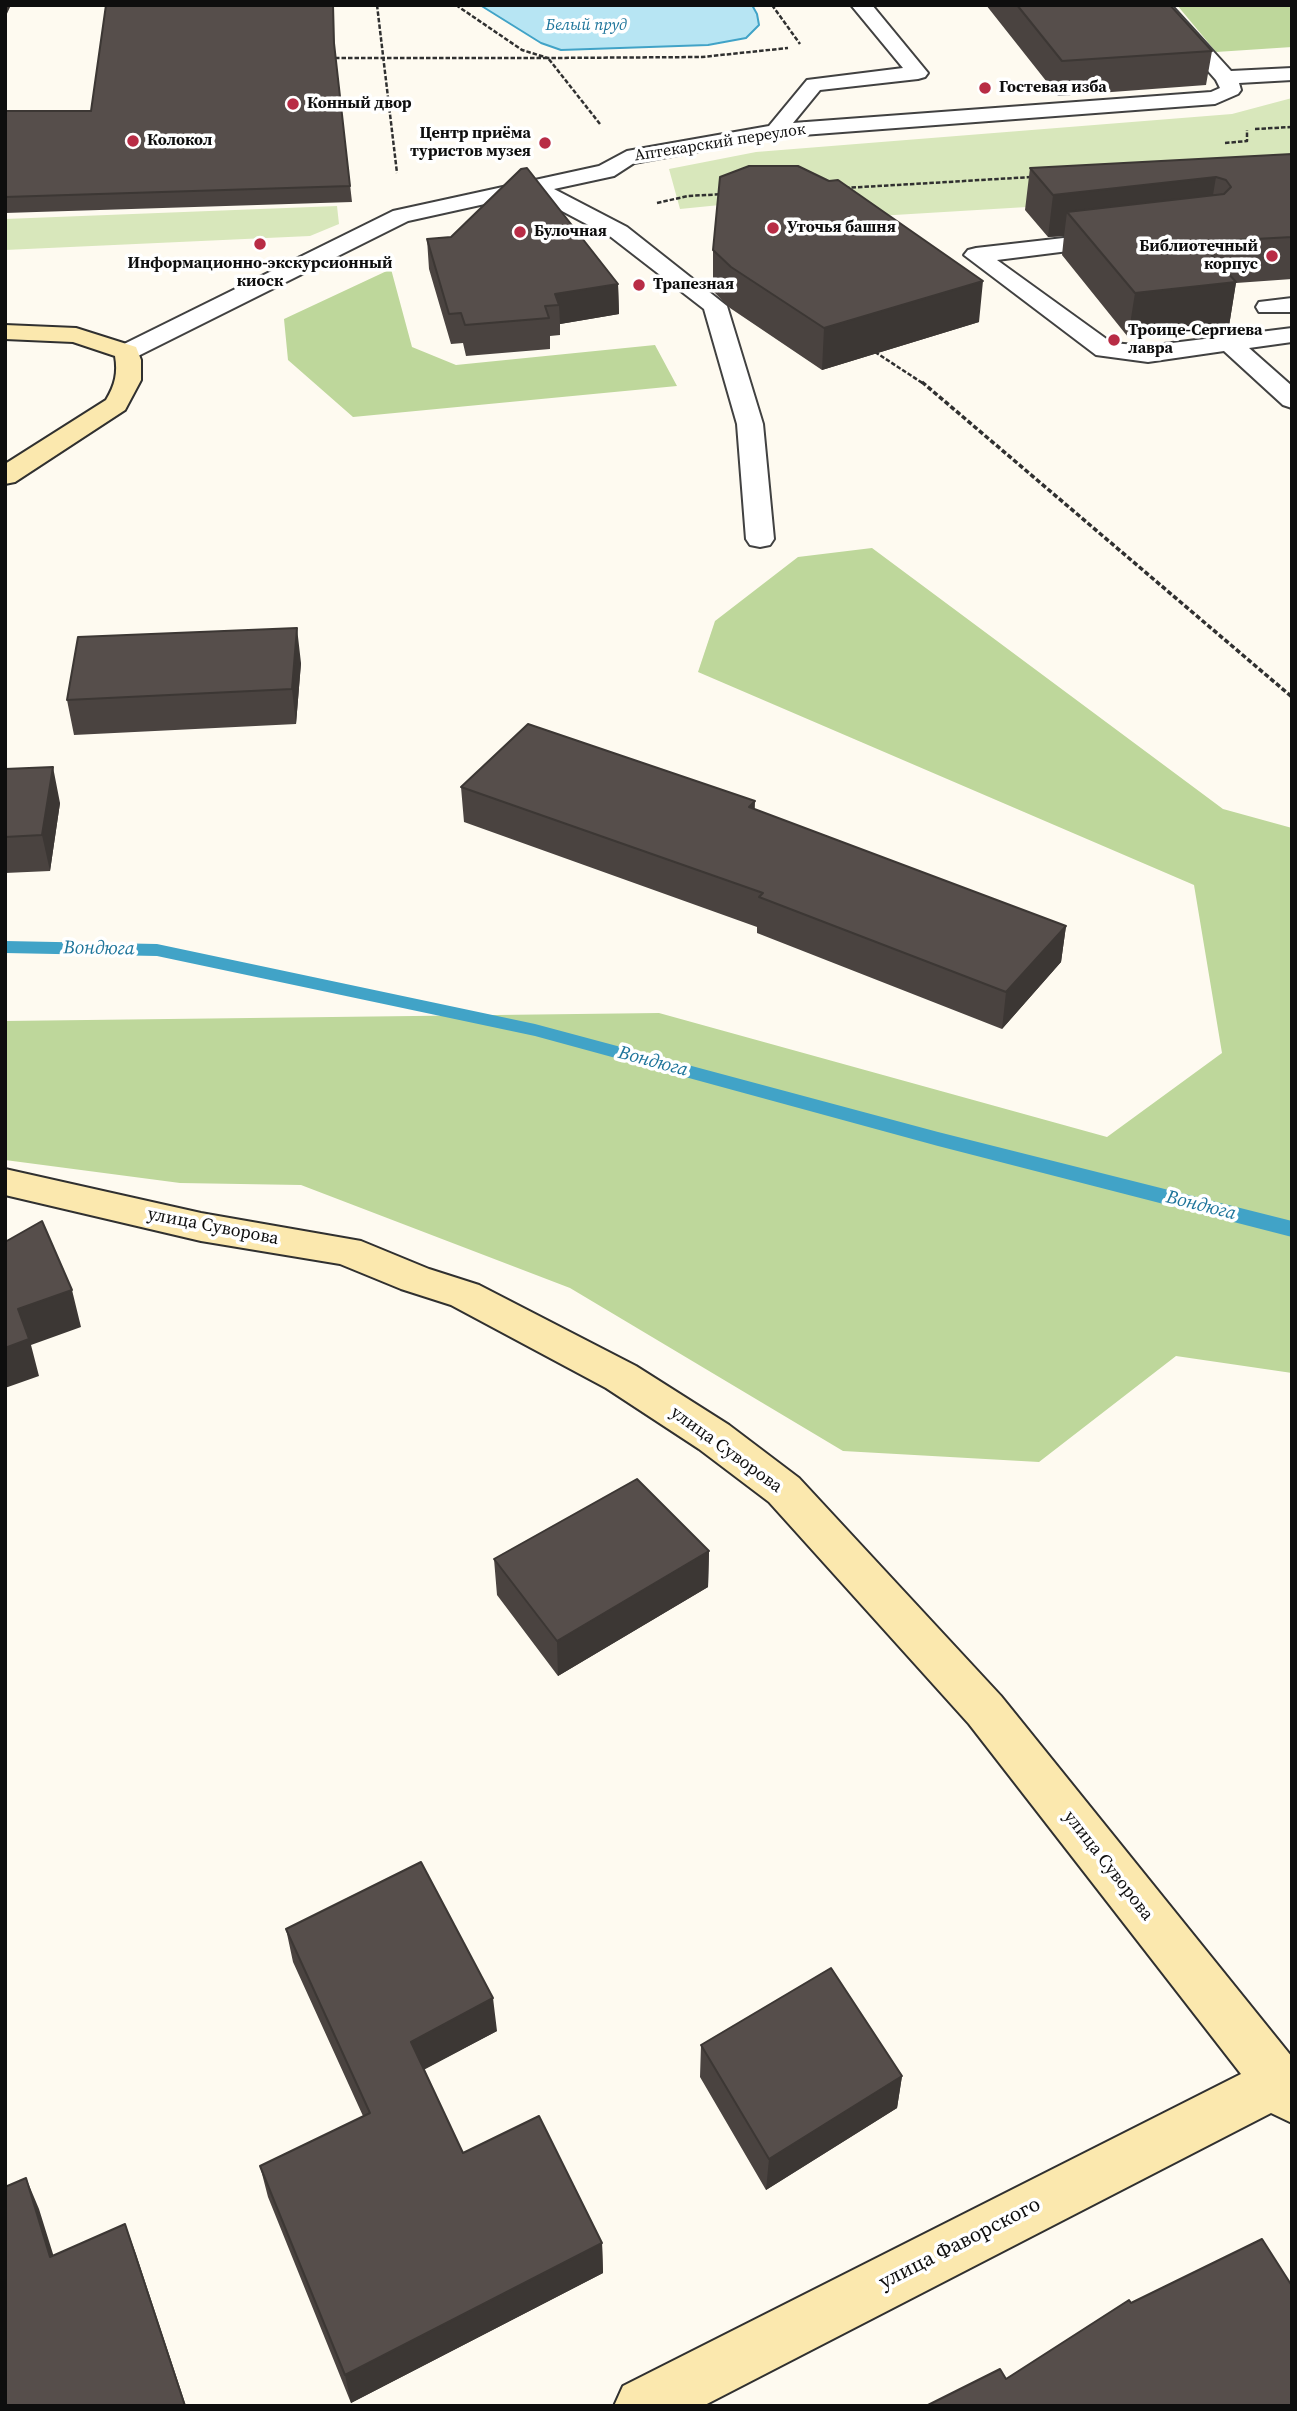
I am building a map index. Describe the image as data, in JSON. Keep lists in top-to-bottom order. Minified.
{"streets":{"main road":["улица Суворова","улица Фаворского"],"lane":["Аптекарский переулок"]},"crossings":[["улица Суворова","улица Фаворского"]],"water":["Белый пруд","Вондюга"],"places":["Гостевая изба","Конный двор","Колокол","Центр приёма туристов музея","Уточья башня","Булочная","Информационно-экскурсионный киоск","Библиотечный корпус","Трапезная","Троице-Сергиева лавра"]}
